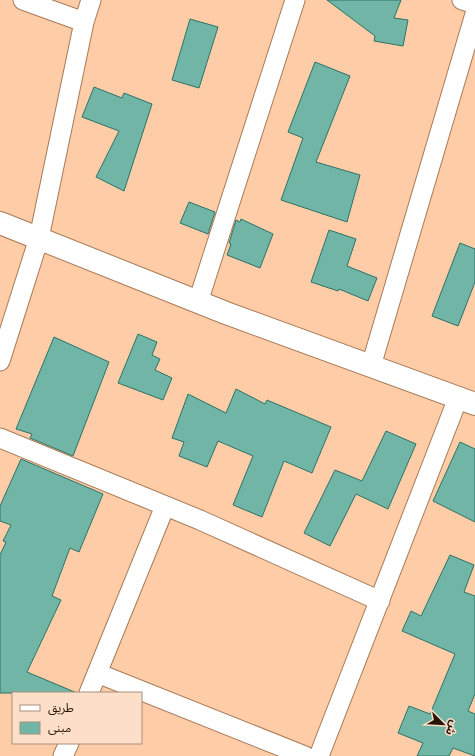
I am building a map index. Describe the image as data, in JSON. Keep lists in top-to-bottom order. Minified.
{"legend":["طريق","مبنى"],"north":"bottom right"}
